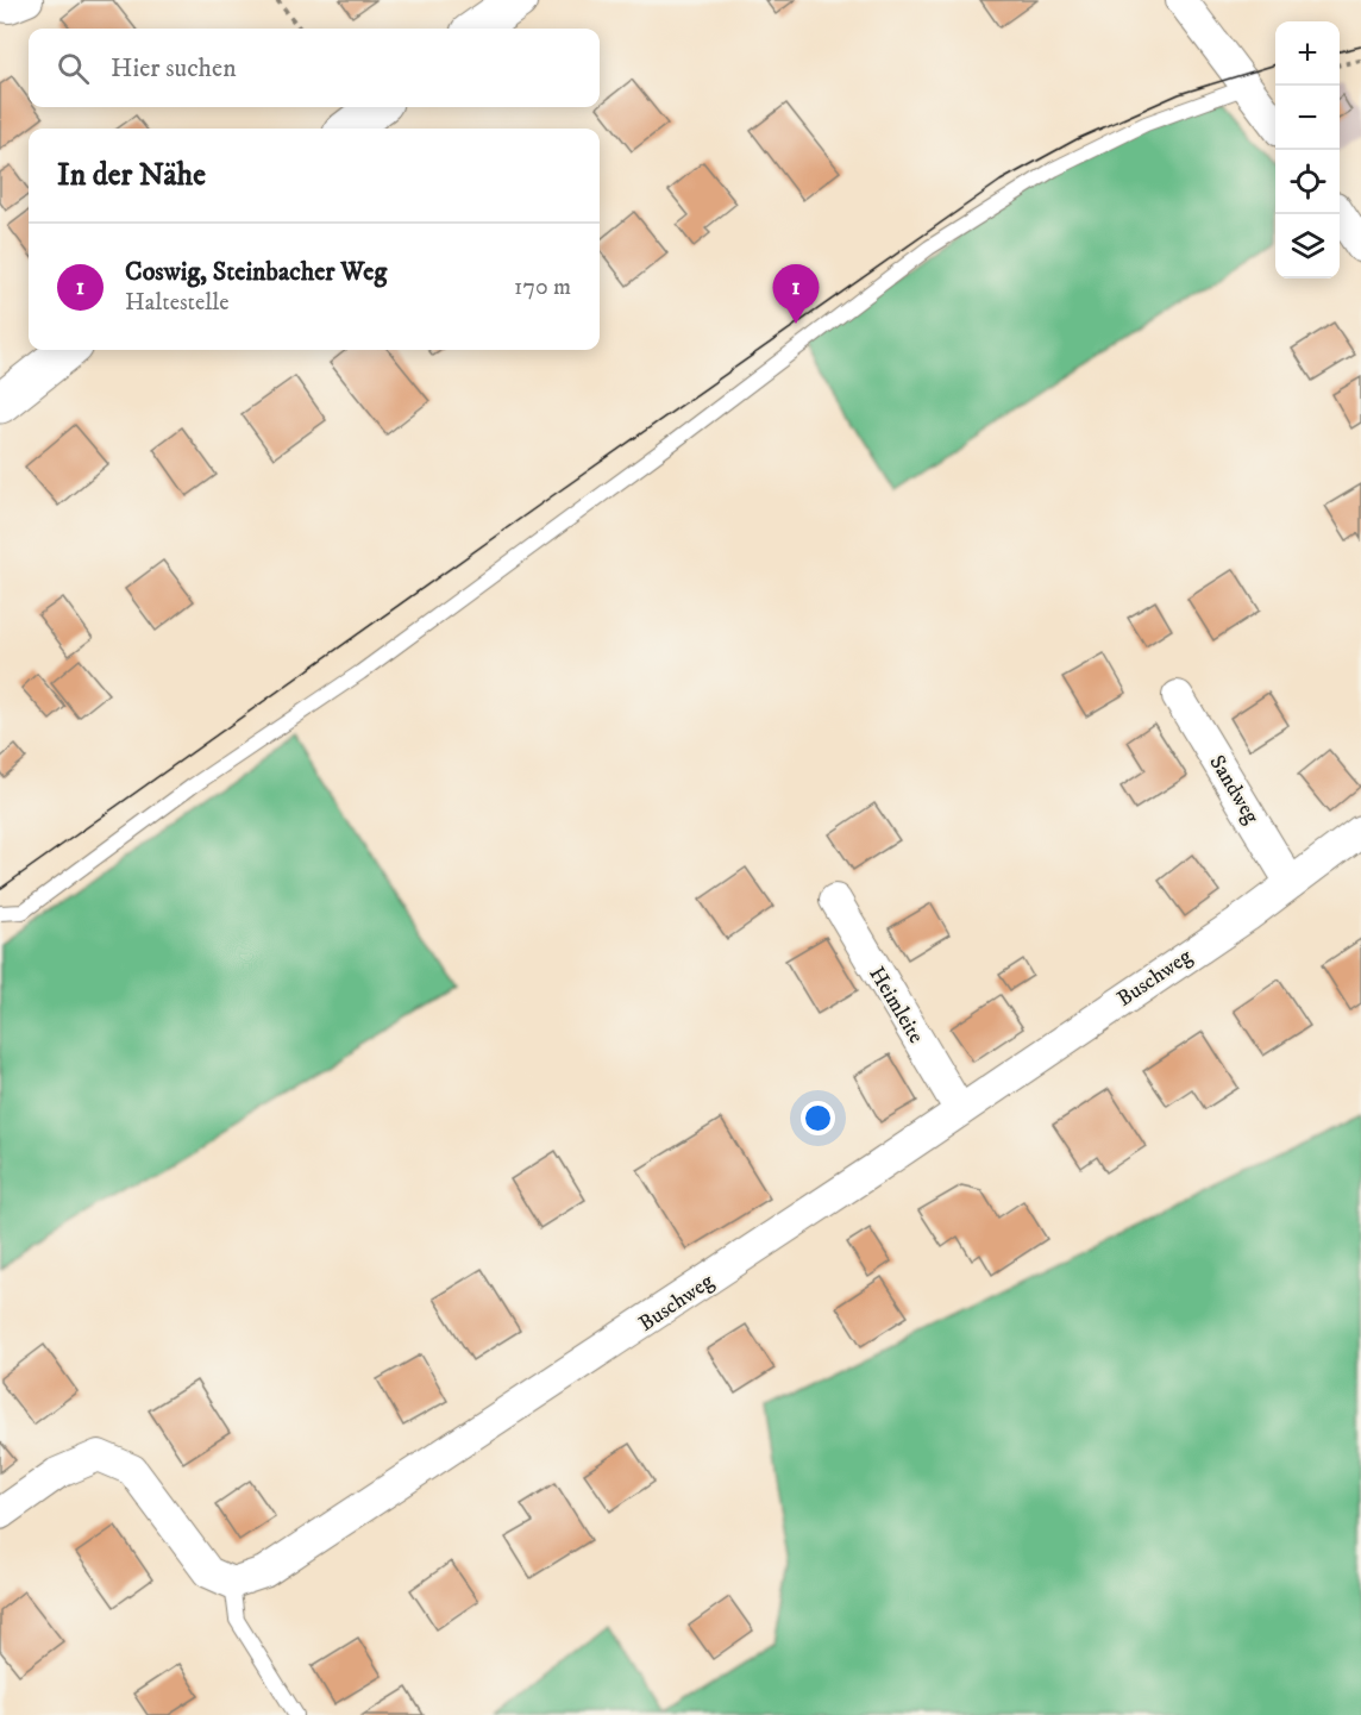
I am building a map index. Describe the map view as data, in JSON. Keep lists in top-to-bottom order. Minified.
{"streets":{"street":["Sandweg","Buschweg","Heimleite"]},"crossings":[["Sandweg","Buschweg"],["Buschweg","Heimleite"]],"page":{"map_buttons":["+","−"],"search":"Hier suchen","heading":"In der Nähe","list":[{"mark":"1","name":"Coswig, Steinbacher Weg","note":"Haltestelle","value":"170 m"}],"pins":"1"}}
